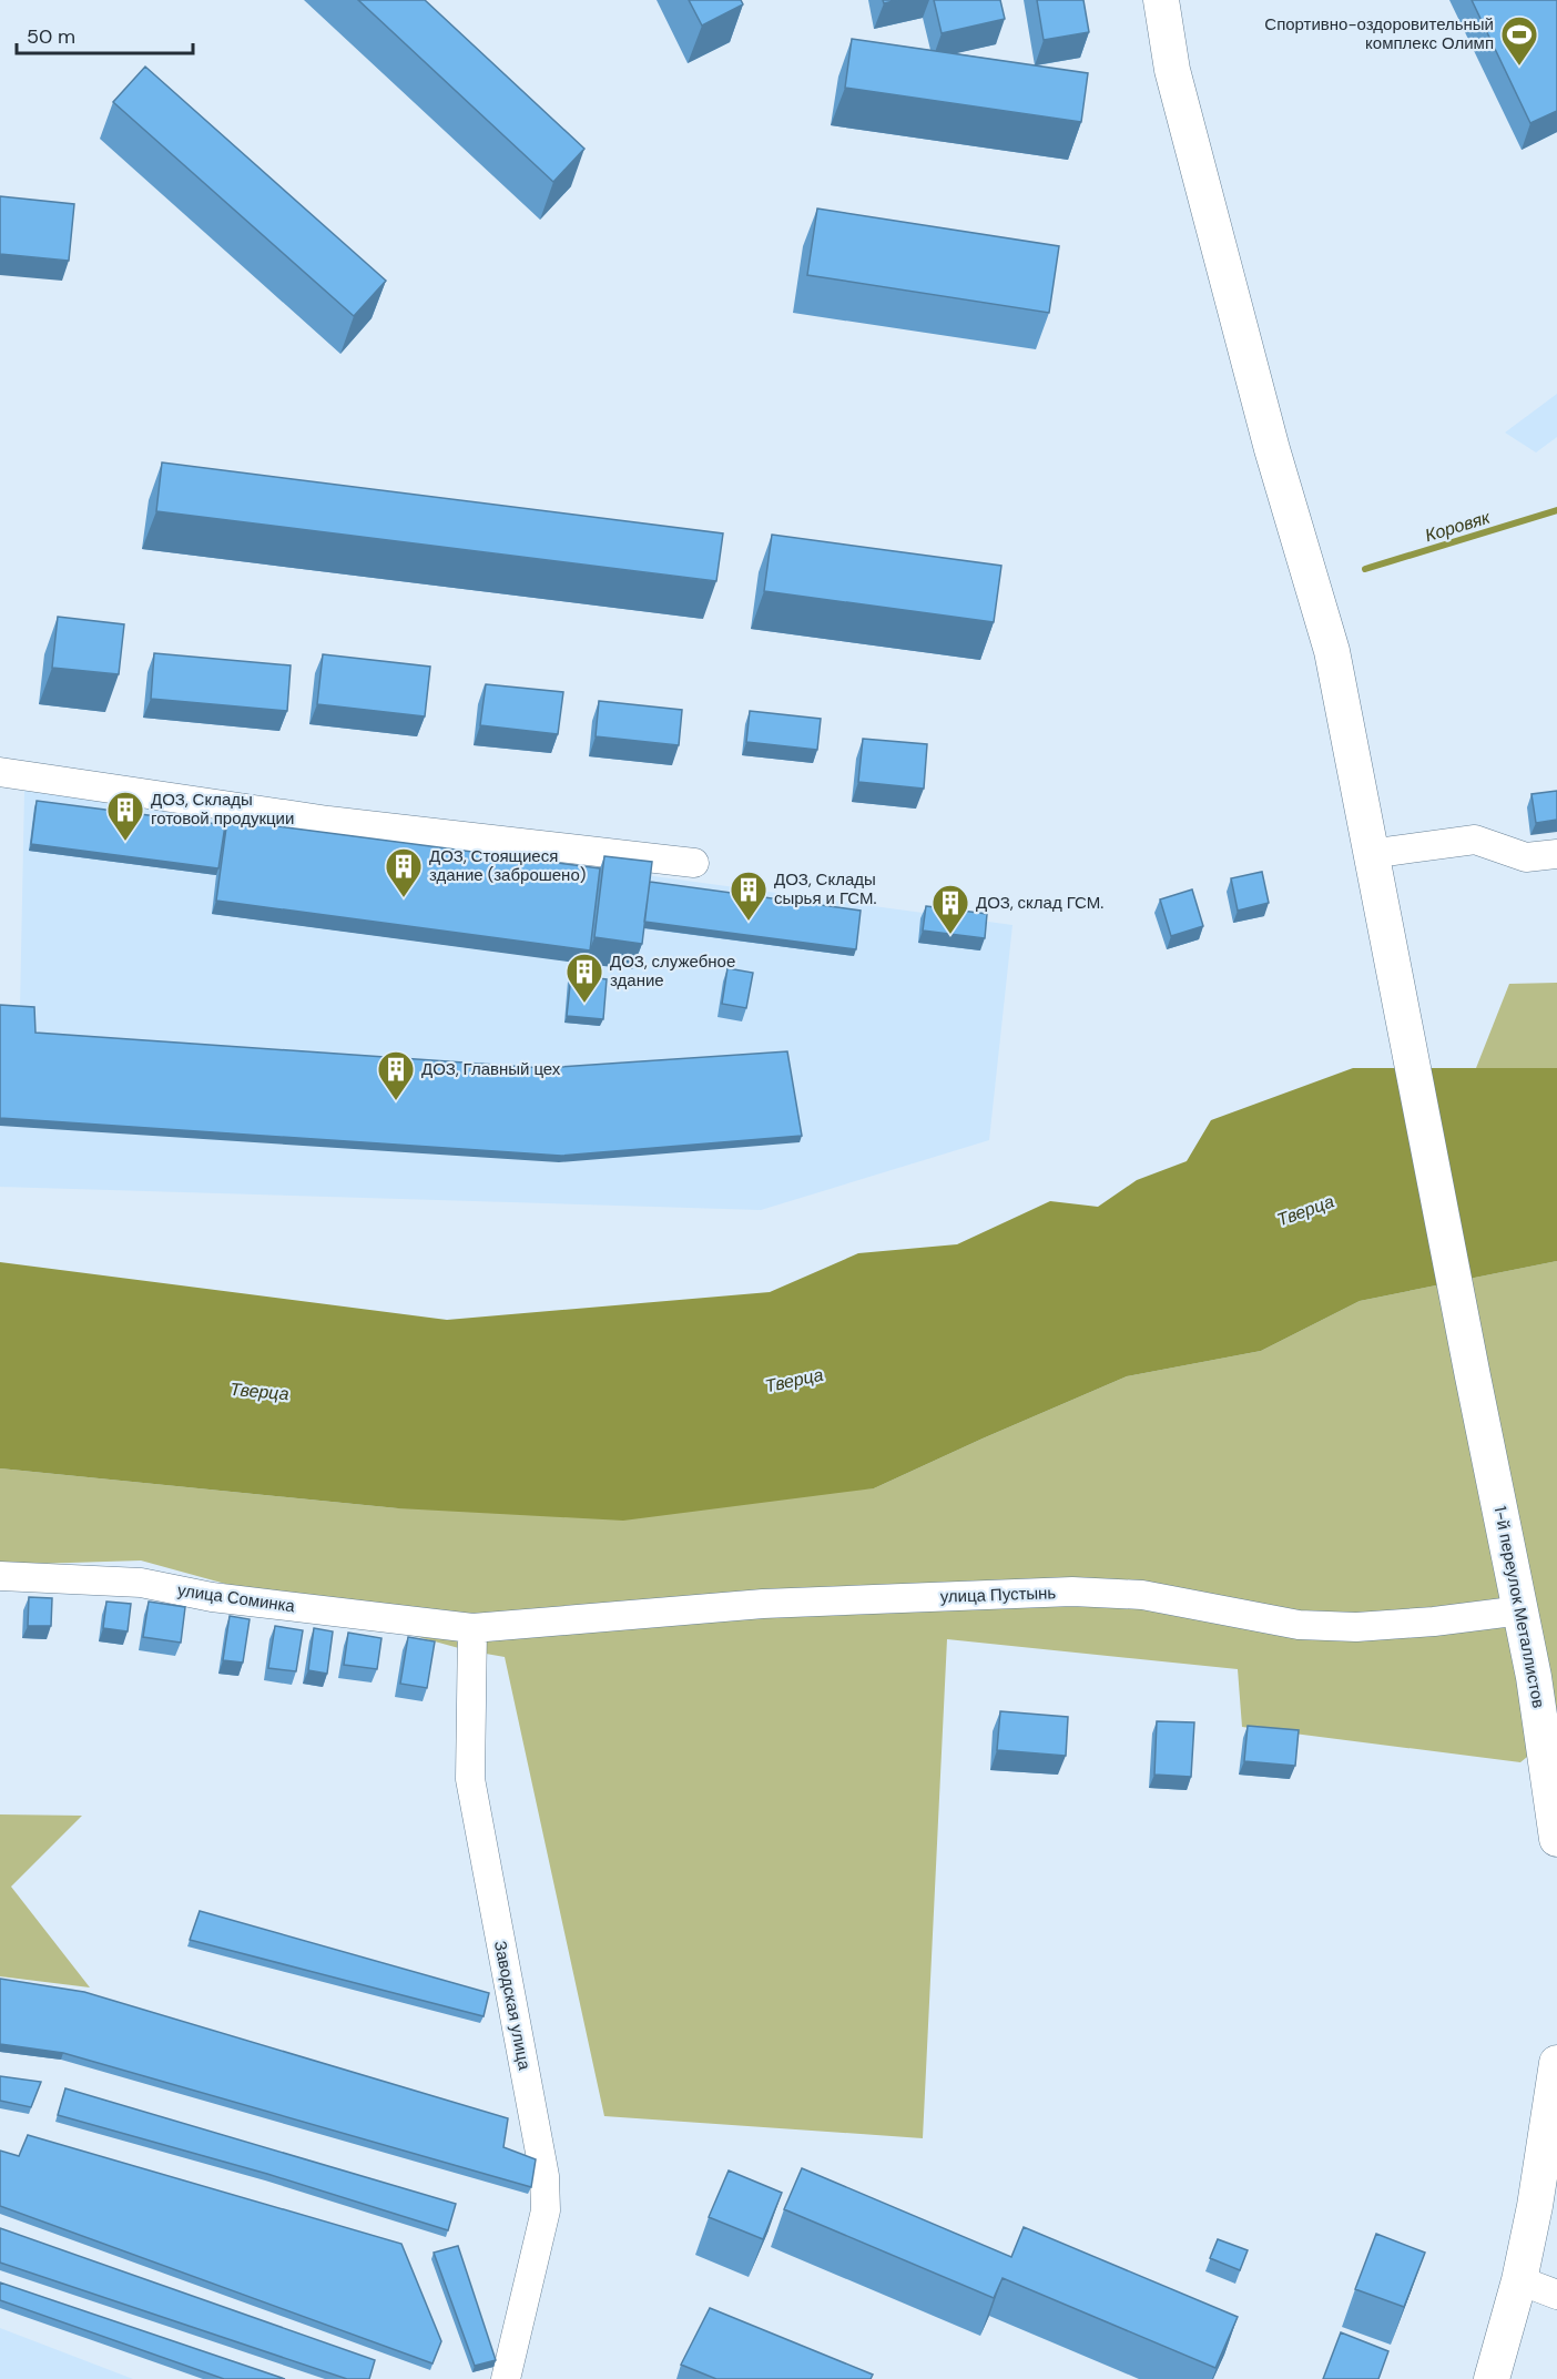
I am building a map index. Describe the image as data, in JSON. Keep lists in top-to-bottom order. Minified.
{"streets":{"street":["улица Пустынь","улица Соминка","1-й переулок Металлистов","Заводская улица"]},"crossings":[["улица Пустынь","улица Соминка"],["улица Пустынь","1-й переулок Металлистов"],["улица Пустынь","Заводская улица"],["улица Соминка","Заводская улица"]],"water":["Коровяк","Тверца"],"places":{"sports":["Спортивно-оздоровительный комплекс Олимп"],"building":["ДОЗ, Склады готовой продукции","ДОЗ, Стоящиеся здание (заброшено)","ДОЗ, Склады сырья и ГСМ.","ДОЗ, склад ГСМ.","ДОЗ, служебное здание","ДОЗ, Главный цех"]},"scale_bar":"50 m"}
